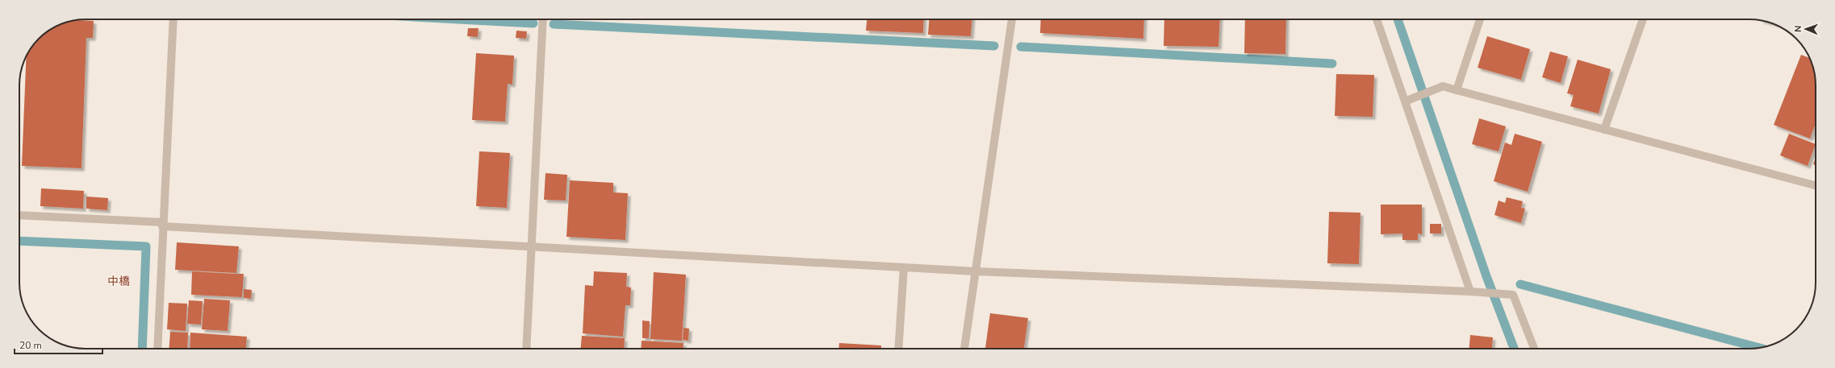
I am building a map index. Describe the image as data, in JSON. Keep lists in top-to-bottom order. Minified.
{"districts":["中橋"],"scale_bar":"20 m","north":"left"}
